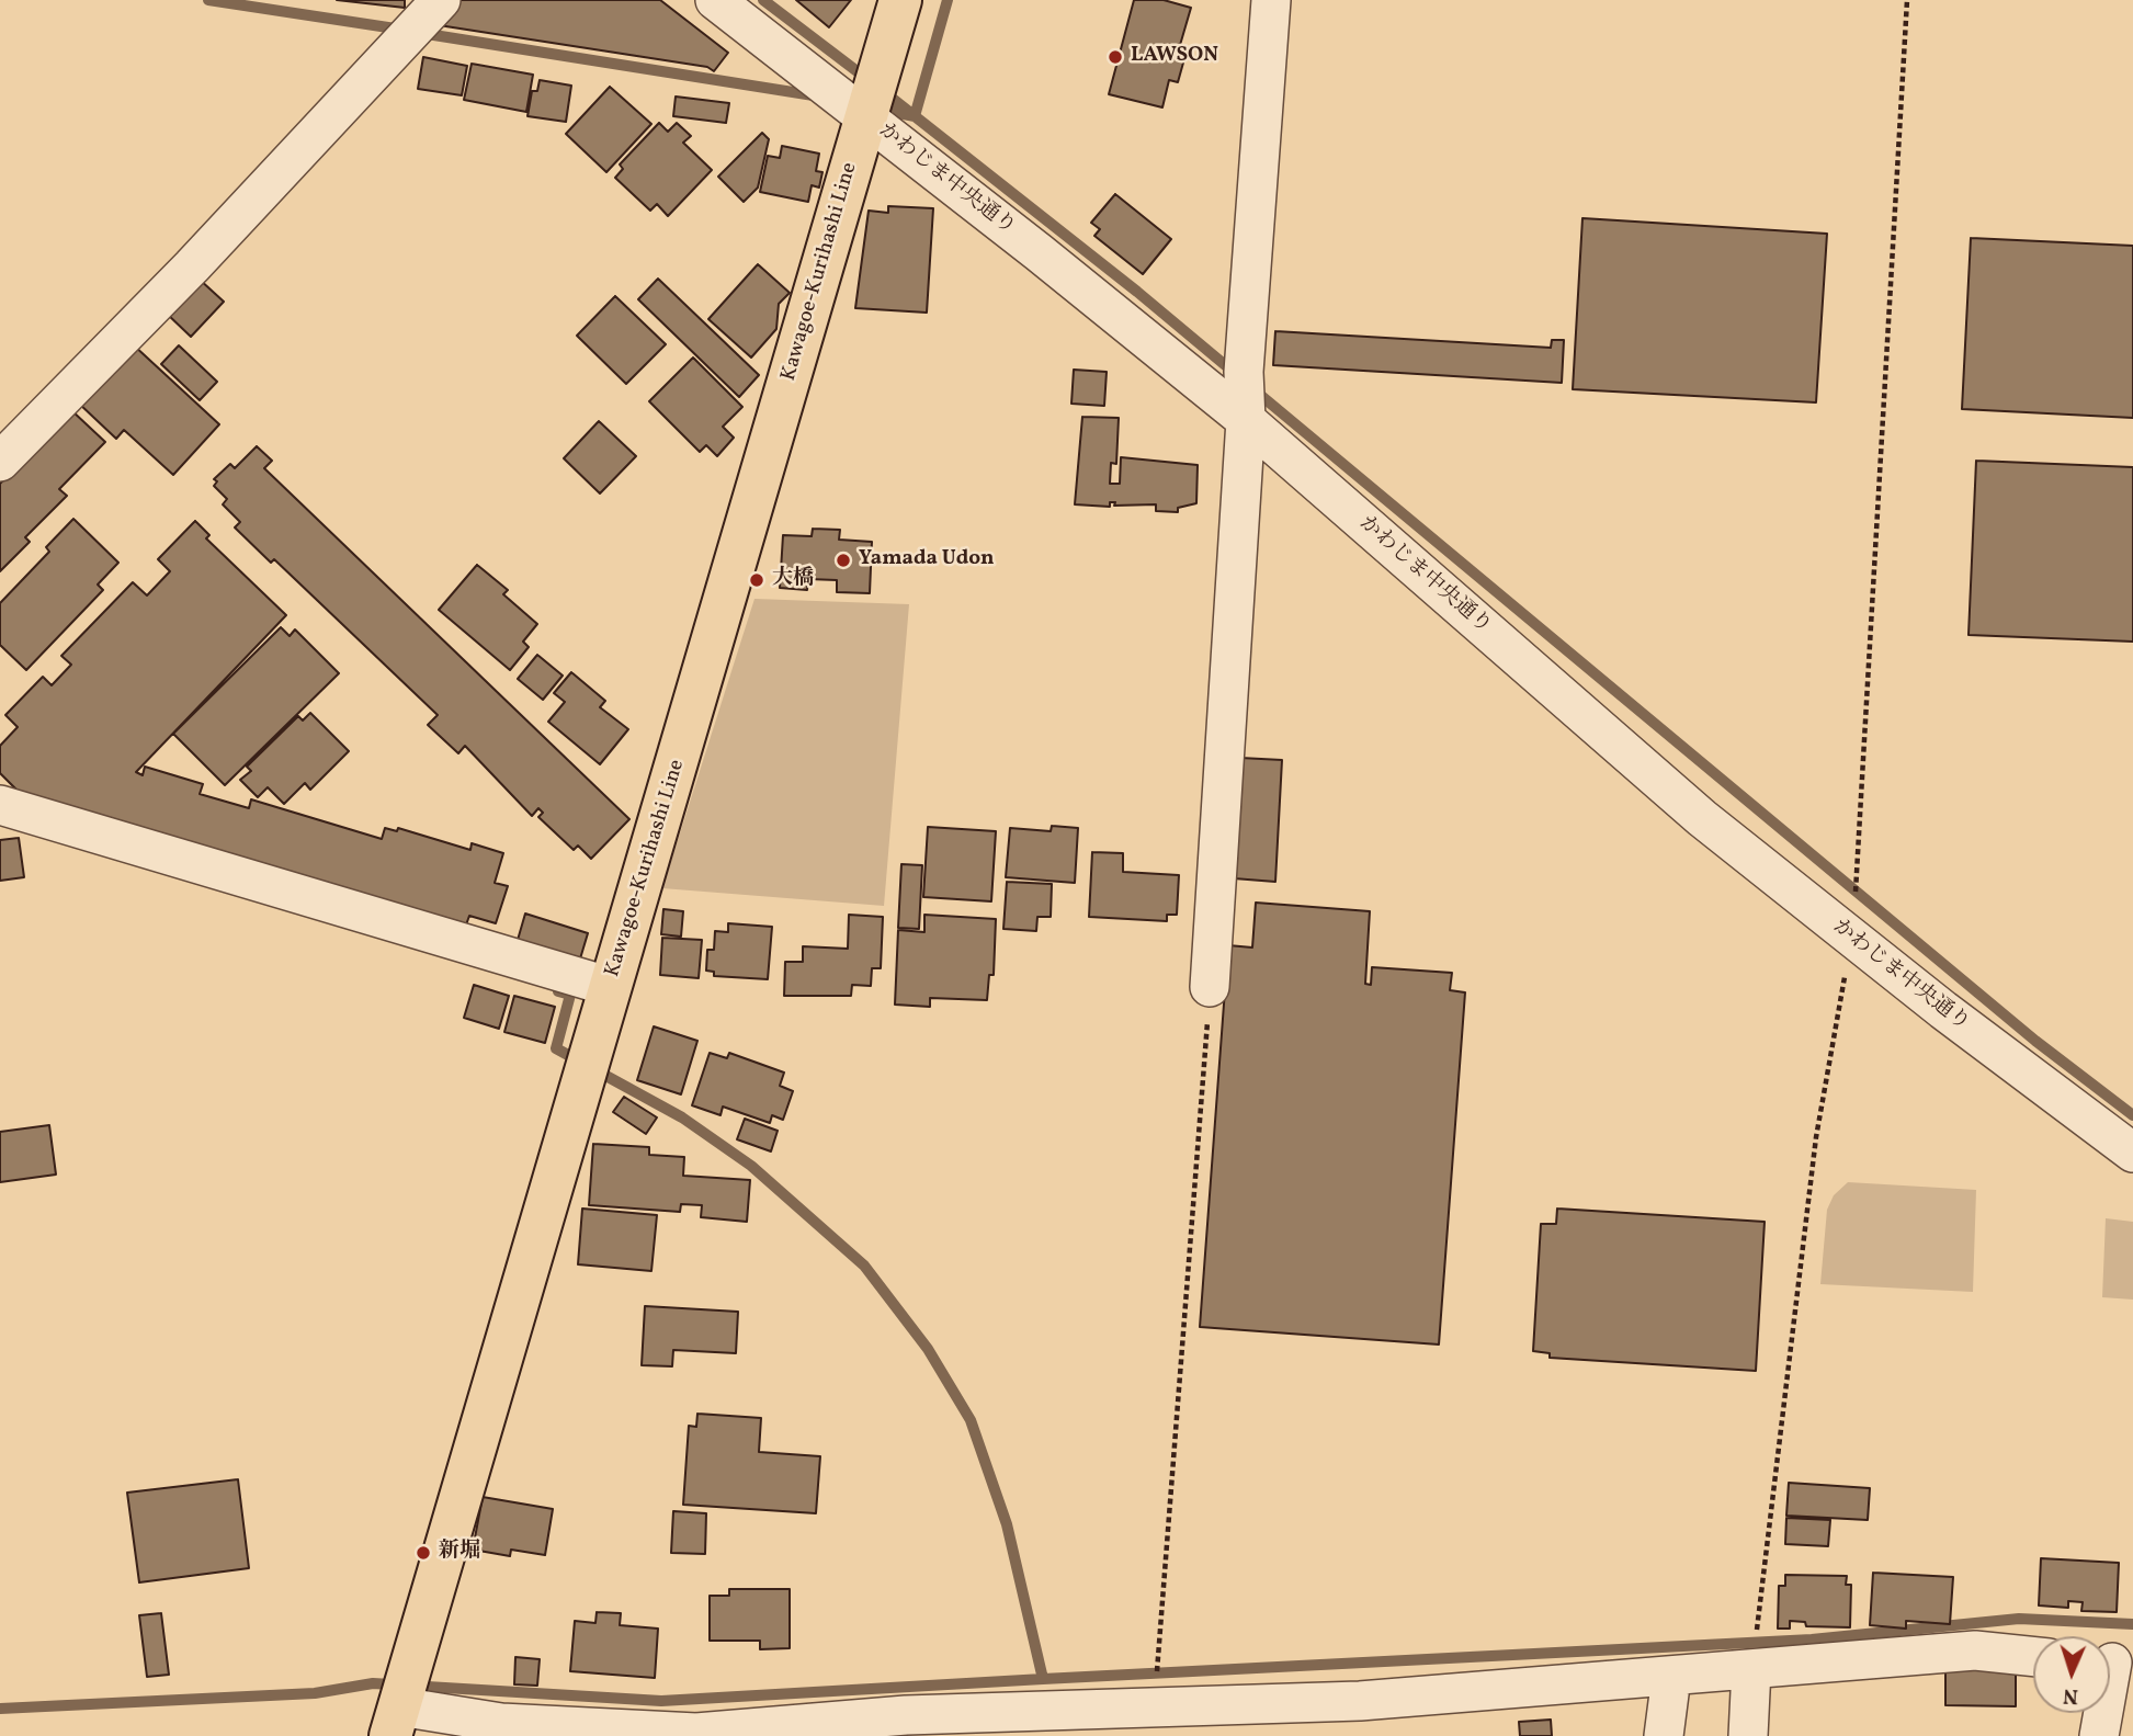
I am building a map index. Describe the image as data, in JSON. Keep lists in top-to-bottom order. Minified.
{"streets":{"main road":["Kawagoe-Kurihashi Line"],"street":["かわじま中央通り"]},"crossings":[["かわじま中央通り","Kawagoe-Kurihashi Line"]],"places":["LAWSON","Yamada Udon","大橋","新堀"],"north":"bottom"}
